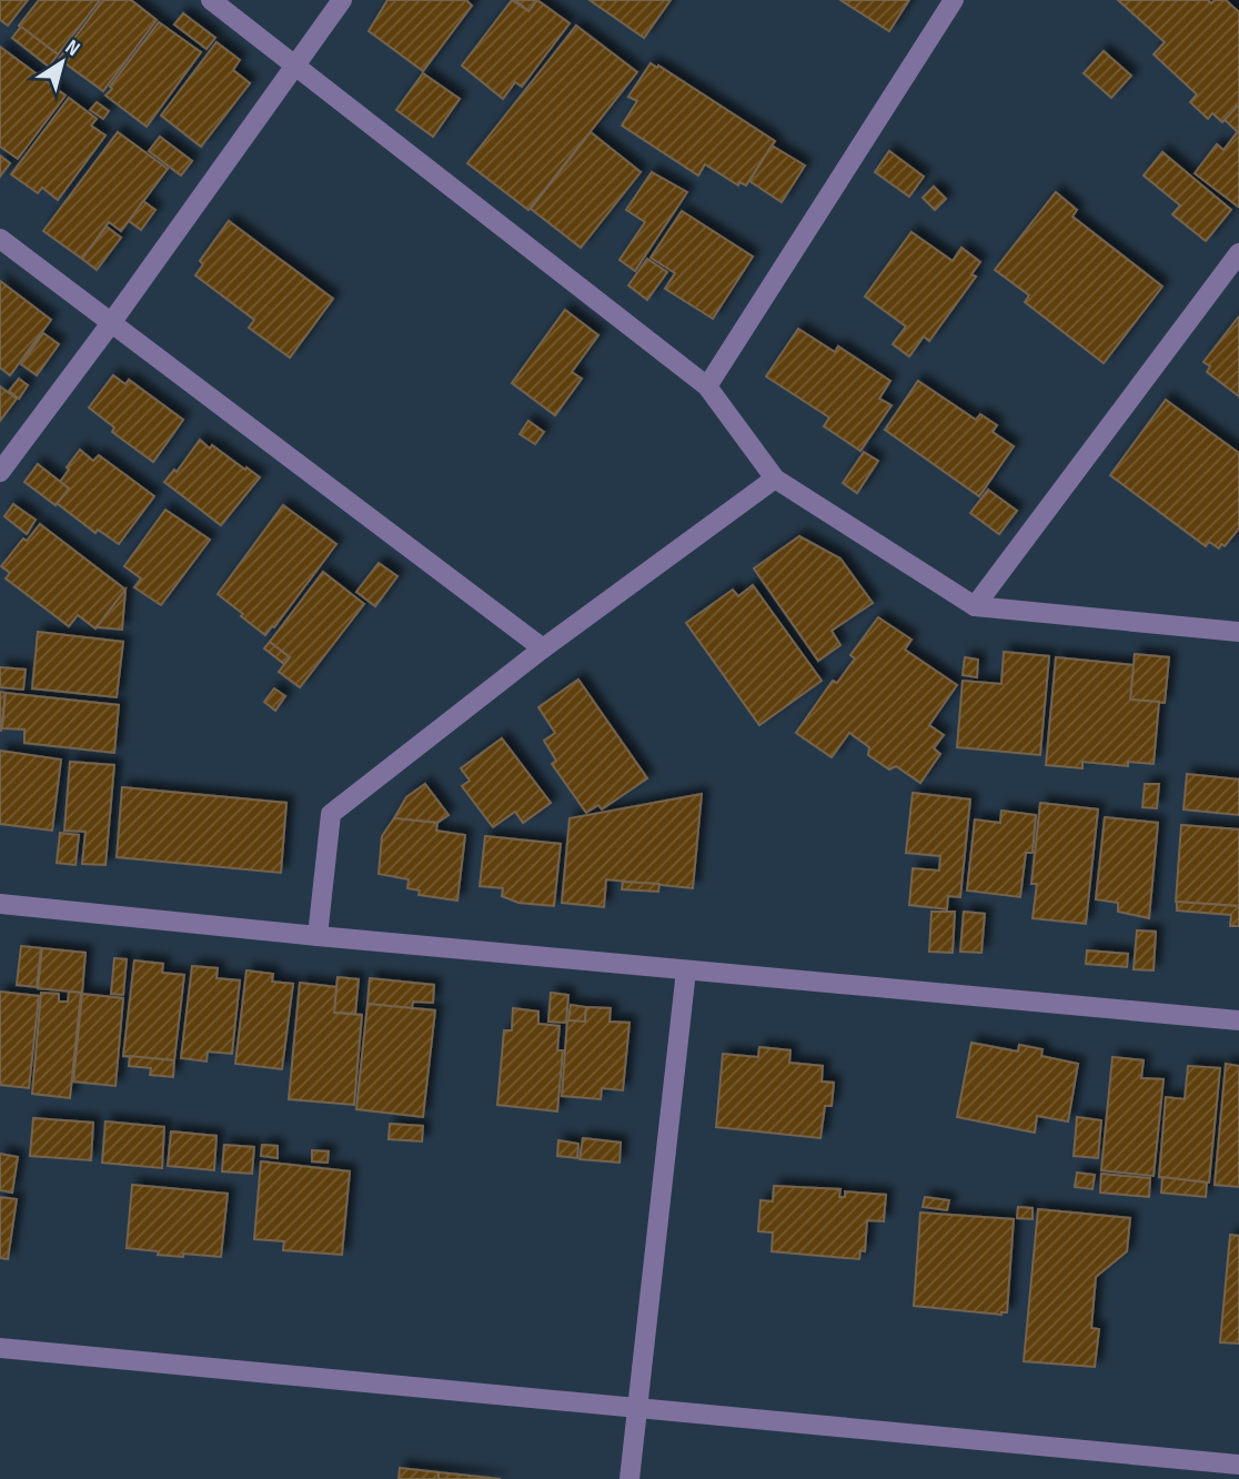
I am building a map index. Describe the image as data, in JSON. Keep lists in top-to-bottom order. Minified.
{"north":"top right"}
